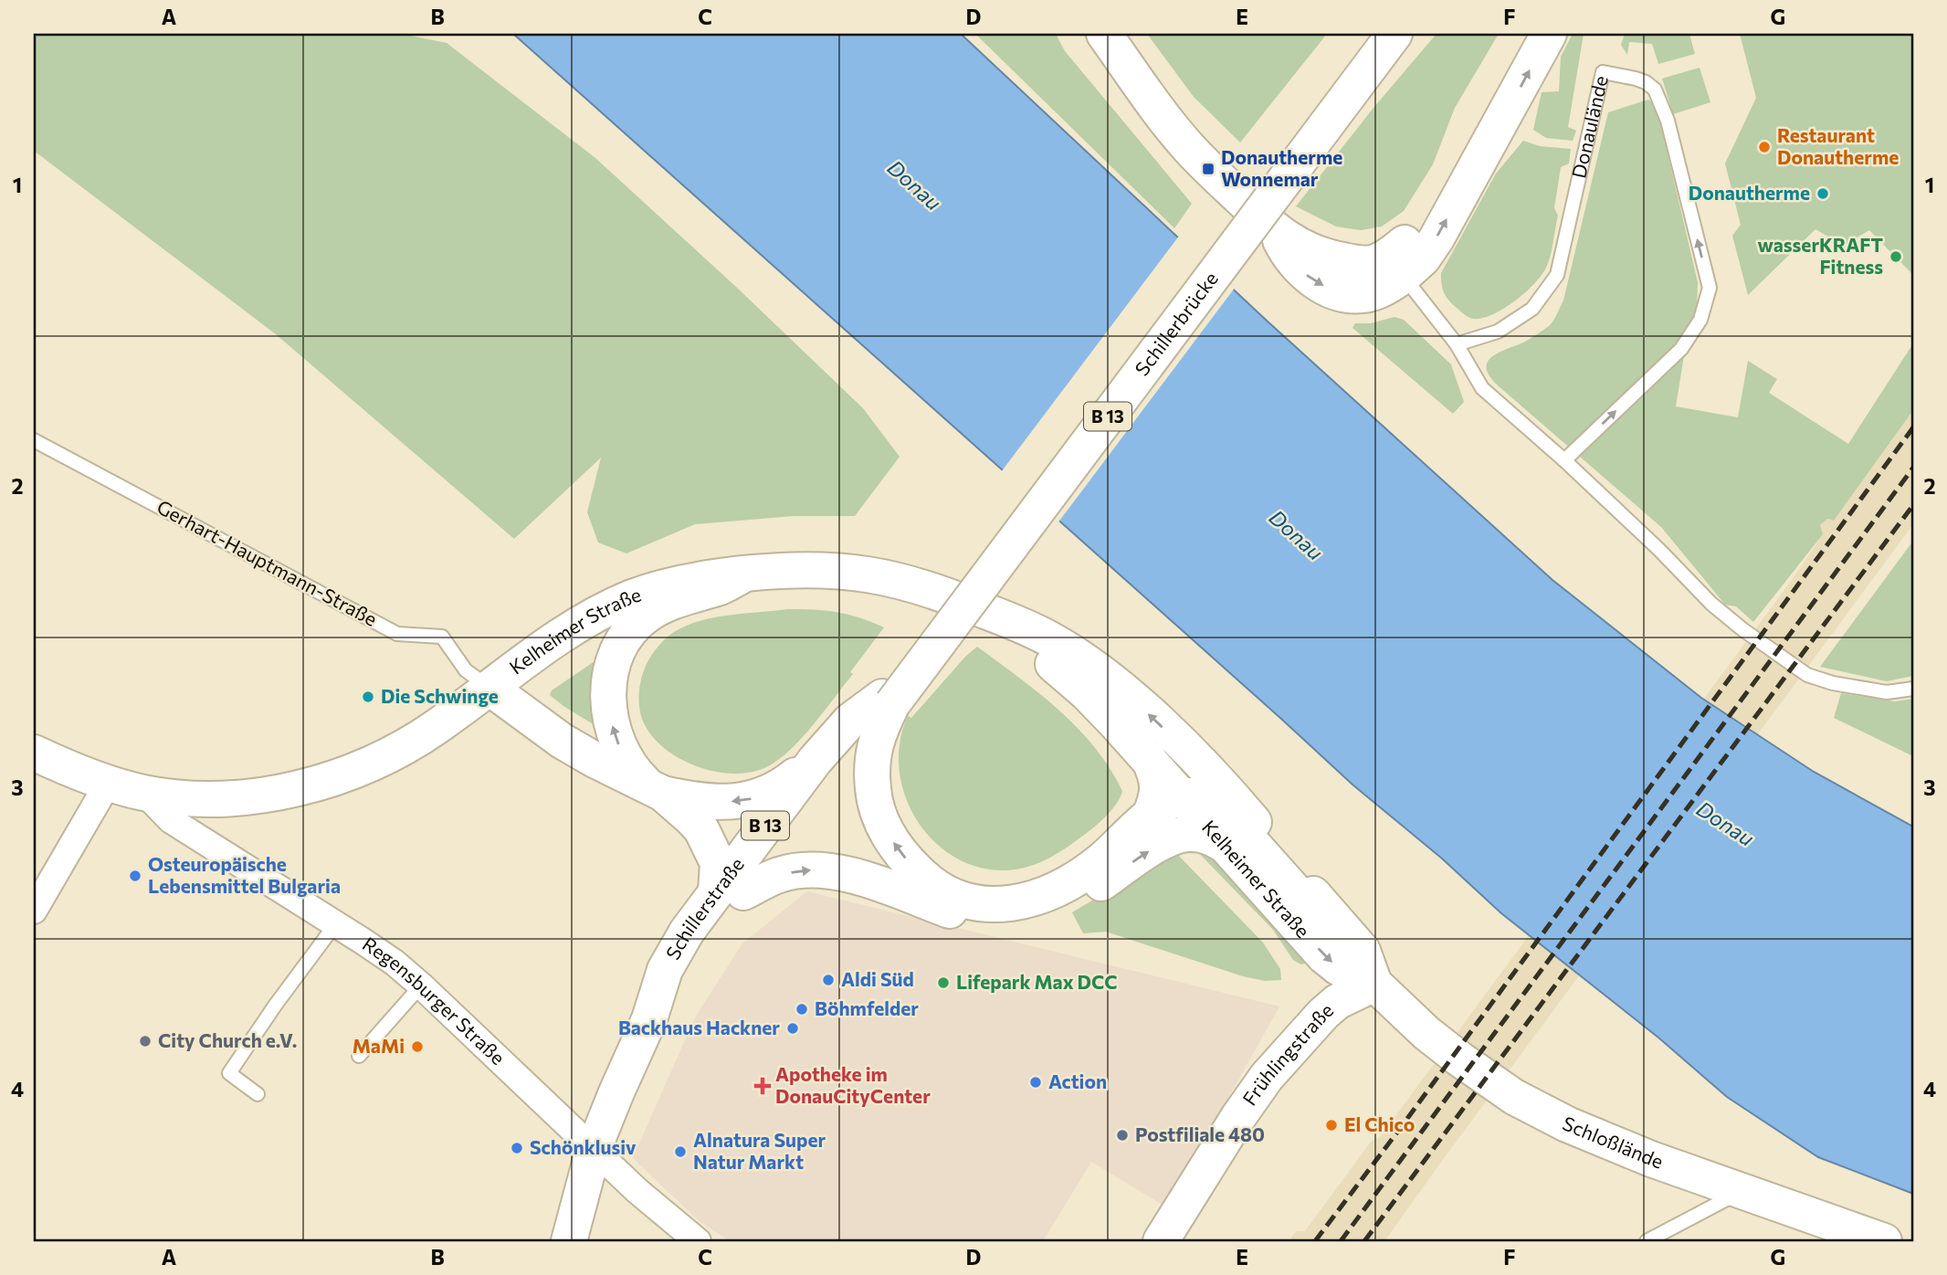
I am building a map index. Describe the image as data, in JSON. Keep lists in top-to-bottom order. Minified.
{"streets":{"main road":["Schillerbrücke","B 13","Kelheimer Straße","Schillerstraße","Frühlingstraße","Schloßlände"],"street":["Regensburger Straße"],"lane":["Donaulände","Gerhart-Hauptmann-Straße"]},"crossings":[["Schillerbrücke","Schillerstraße"],["Gerhart-Hauptmann-Straße","Kelheimer Straße"],["Kelheimer Straße","Regensburger Straße"],["Kelheimer Straße","Frühlingstraße"],["Kelheimer Straße","Schloßlände"],["Schillerstraße","Regensburger Straße"],["Frühlingstraße","Schloßlände"]],"water":["Donau"],"places":{"other":["Restaurant Donautherme","Donautherme","wasserKRAFT Fitness","Die Schwinge","Osteuropäische Lebensmittel Bulgaria","Aldi Süd","Lifepark Max DCC","Böhmfelder","Backhaus Hackner","City Church e.V.","MaMi","Action","El Chico","Postfiliale 480","Schönklusiv","Alnatura Super Natur Markt"],"transit":["Donautherme Wonnemar"],"health":["Apotheke im DonauCityCenter"]},"grid":{"columns":["A","B","C","D","E","F","G"],"rows":["1","2","3","4"]}}
